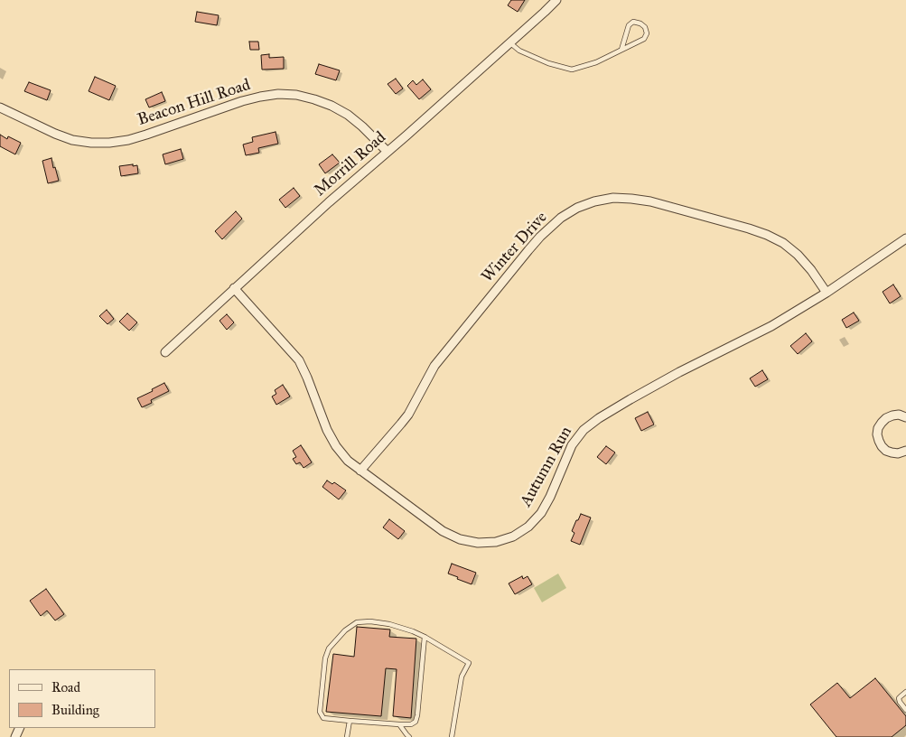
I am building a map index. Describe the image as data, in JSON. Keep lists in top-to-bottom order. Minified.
{"streets":{"street":["Beacon Hill Road","Morrill Road","Winter Drive","Autumn Run"]},"crossings":[["Beacon Hill Road","Morrill Road"],["Morrill Road","Autumn Run"],["Winter Drive","Autumn Run"]],"legend":["Road","Building"]}
